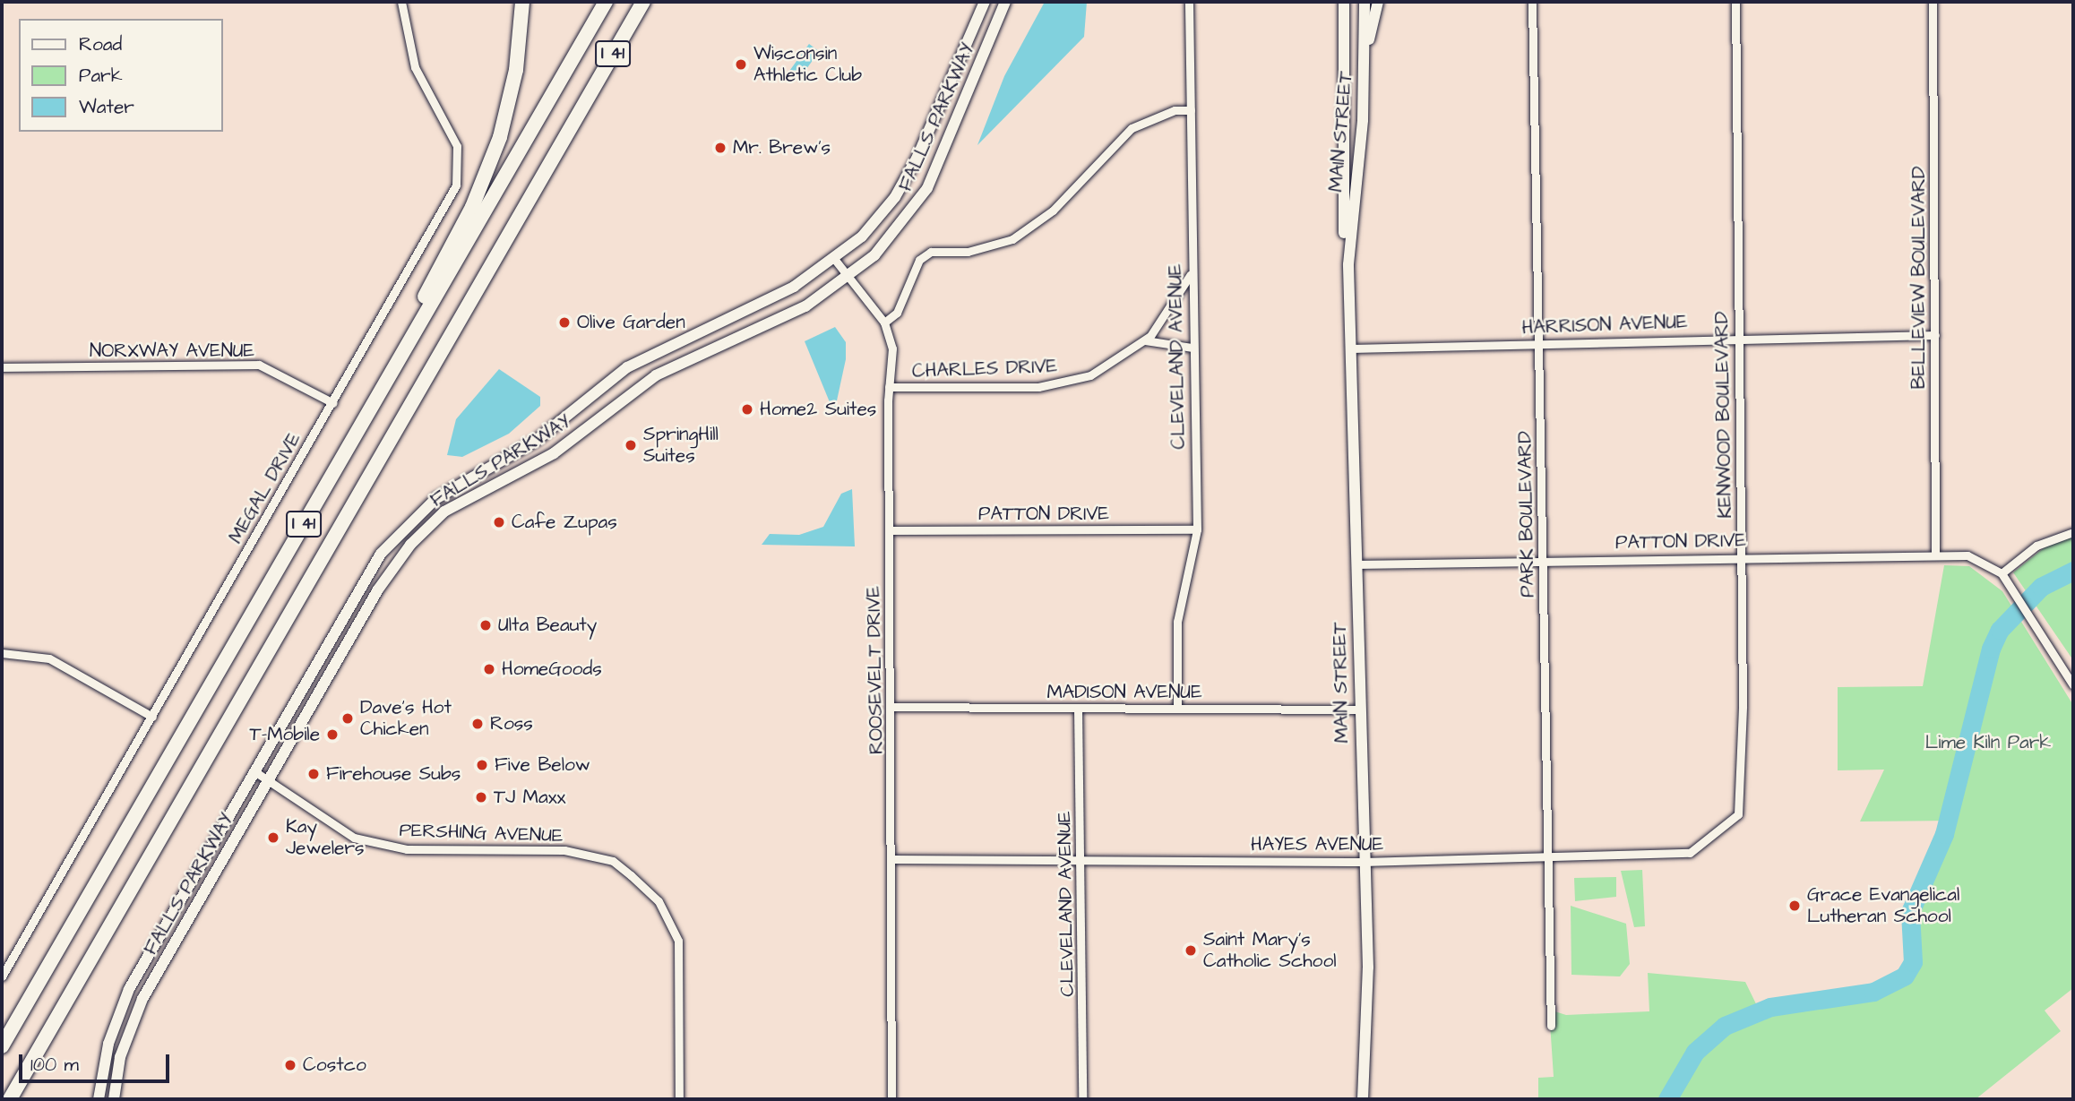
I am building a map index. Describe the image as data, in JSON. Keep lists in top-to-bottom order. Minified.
{"streets":{"highway":["I 41"],"street":["FALLS PARKWAY","MAIN STREET","BELLEVIEW BOULEVARD","HARRISON AVENUE","NORXWAY AVENUE","CLEVELAND AVENUE","CHARLES DRIVE","KENWOOD BOULEVARD","MEGAL DRIVE","PATTON DRIVE","PARK BOULEVARD","ROOSEVELT DRIVE","MADISON AVENUE","PERSHING AVENUE","HAYES AVENUE"]},"crossings":[["FALLS PARKWAY","ROOSEVELT DRIVE"],["FALLS PARKWAY","PERSHING AVENUE"],["MAIN STREET","HARRISON AVENUE"],["MAIN STREET","PATTON DRIVE"],["MAIN STREET","MADISON AVENUE"],["MAIN STREET","HAYES AVENUE"],["BELLEVIEW BOULEVARD","HARRISON AVENUE"],["BELLEVIEW BOULEVARD","PATTON DRIVE"],["HARRISON AVENUE","KENWOOD BOULEVARD"],["HARRISON AVENUE","PARK BOULEVARD"],["NORXWAY AVENUE","MEGAL DRIVE"],["CLEVELAND AVENUE","CHARLES DRIVE"],["CLEVELAND AVENUE","PATTON DRIVE"],["CLEVELAND AVENUE","MADISON AVENUE"],["CLEVELAND AVENUE","HAYES AVENUE"],["CHARLES DRIVE","ROOSEVELT DRIVE"],["KENWOOD BOULEVARD","PATTON DRIVE"],["KENWOOD BOULEVARD","HAYES AVENUE"],["PATTON DRIVE","PARK BOULEVARD"],["PATTON DRIVE","ROOSEVELT DRIVE"],["PARK BOULEVARD","HAYES AVENUE"],["ROOSEVELT DRIVE","MADISON AVENUE"],["ROOSEVELT DRIVE","HAYES AVENUE"]],"parks":["Lime Kiln Park"],"places":["Wisconsin Athletic Club","Mr. Brew's","Olive Garden","Home2 Suites","SpringHill Suites","Cafe Zupas","Ulta Beauty","HomeGoods","Dave's Hot Chicken","Ross","T-Mobile","Five Below","Firehouse Subs","TJ Maxx","Kay Jewelers","Grace Evangelical Lutheran School","Saint Mary's Catholic School","Costco"],"legend":["Road","Park","Water"],"scale_bar":"100 m"}
